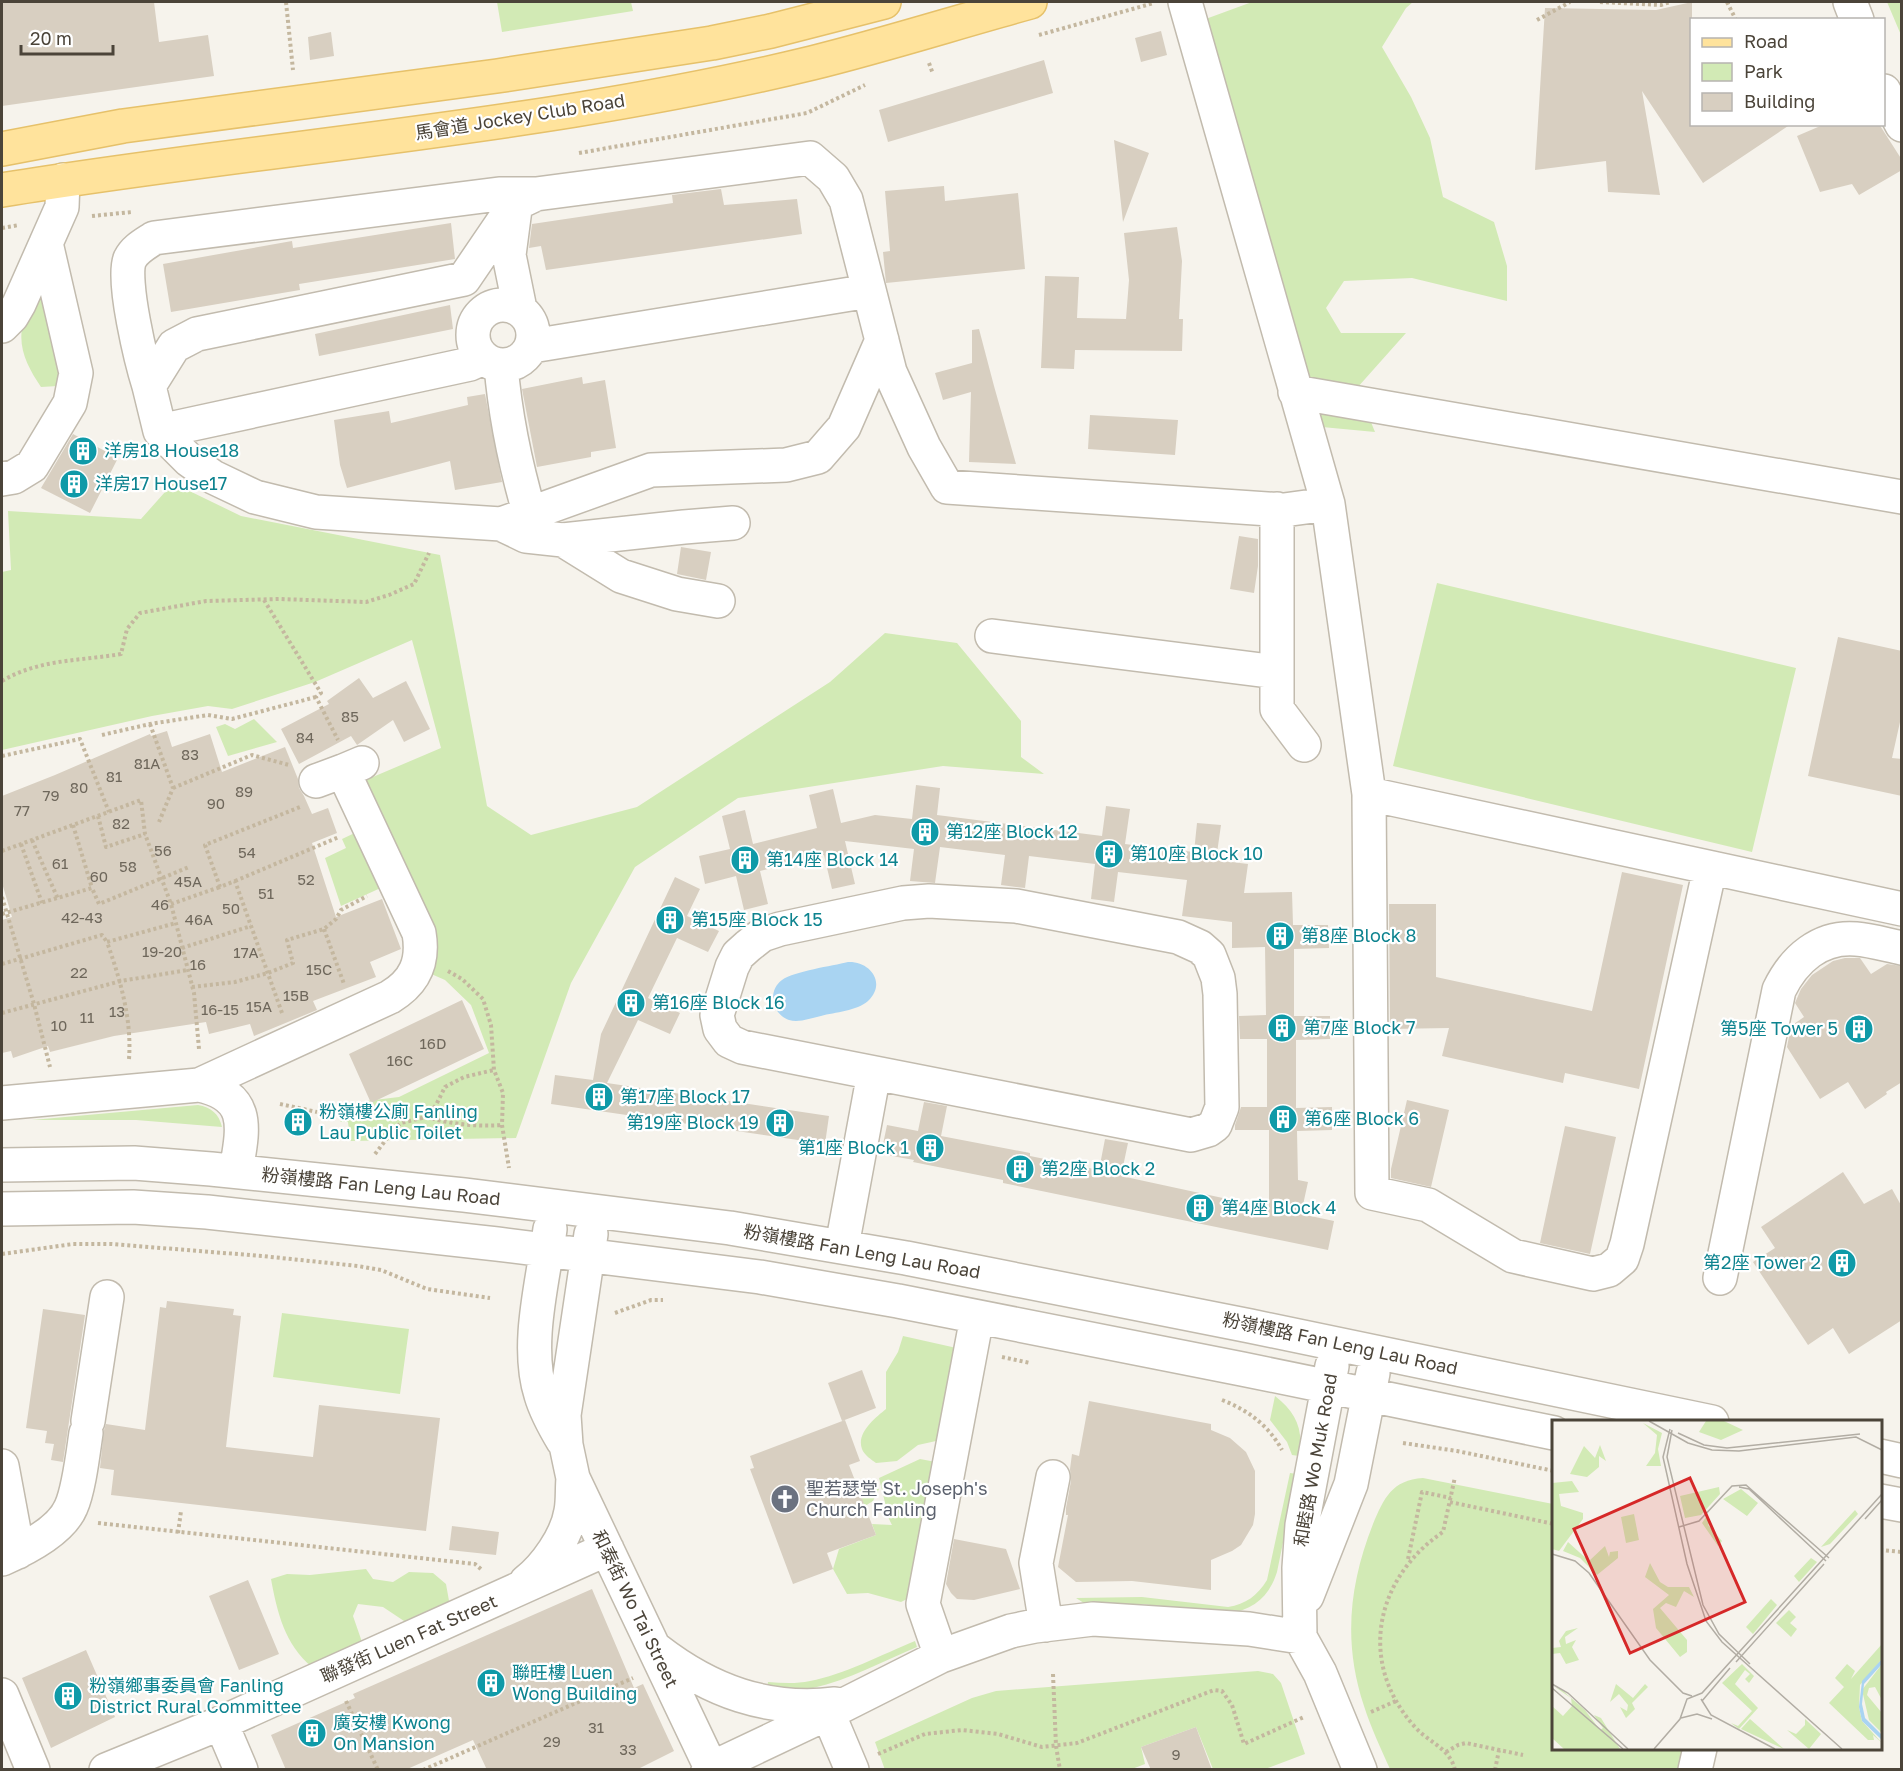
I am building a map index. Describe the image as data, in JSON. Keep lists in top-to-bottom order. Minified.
{"streets":{"main road":["馬會道 Jockey Club Road"],"street":["粉嶺樓路 Fan Leng Lau Road","和睦路 Wo Muk Road","和泰街 Wo Tai Street","聯發街 Luen Fat Street"]},"crossings":[["粉嶺樓路 Fan Leng Lau Road","和睦路 Wo Muk Road"],["粉嶺樓路 Fan Leng Lau Road","和泰街 Wo Tai Street"],["和泰街 Wo Tai Street","聯發街 Luen Fat Street"]],"places":{"building":["洋房18 House18","洋房17 House17","第12座 Block 12","第10座 Block 10","第14座 Block 14","第15座 Block 15","第8座 Block 8","第16座 Block 16","第7座 Block 7","第5座 Tower 5","第17座 Block 17","第6座 Block 6","粉嶺樓公廁 Fanling Lau Public Toilet","第19座 Block 19","第1座 Block 1","第2座 Block 2","第4座 Block 4","第2座 Tower 2","聯旺樓 Luen Wong Building","粉嶺鄉事委員會 Fanling District Rural Committee","廣安樓 Kwong On Mansion"],"church":["聖若瑟堂 St. Joseph's Church Fanling"]},"house_numbers":["85","84","83","81A","81","80","89","79","90","77","82","56","54","61","58","60","52","45A","51","46","50","42-43","46A","19-20","17A","16","15C","22","15B","15A","16-15","13","11","10","16D","16C","31","29","33","9"],"legend":["Road","Park","Building"],"scale_bar":"20 m"}
